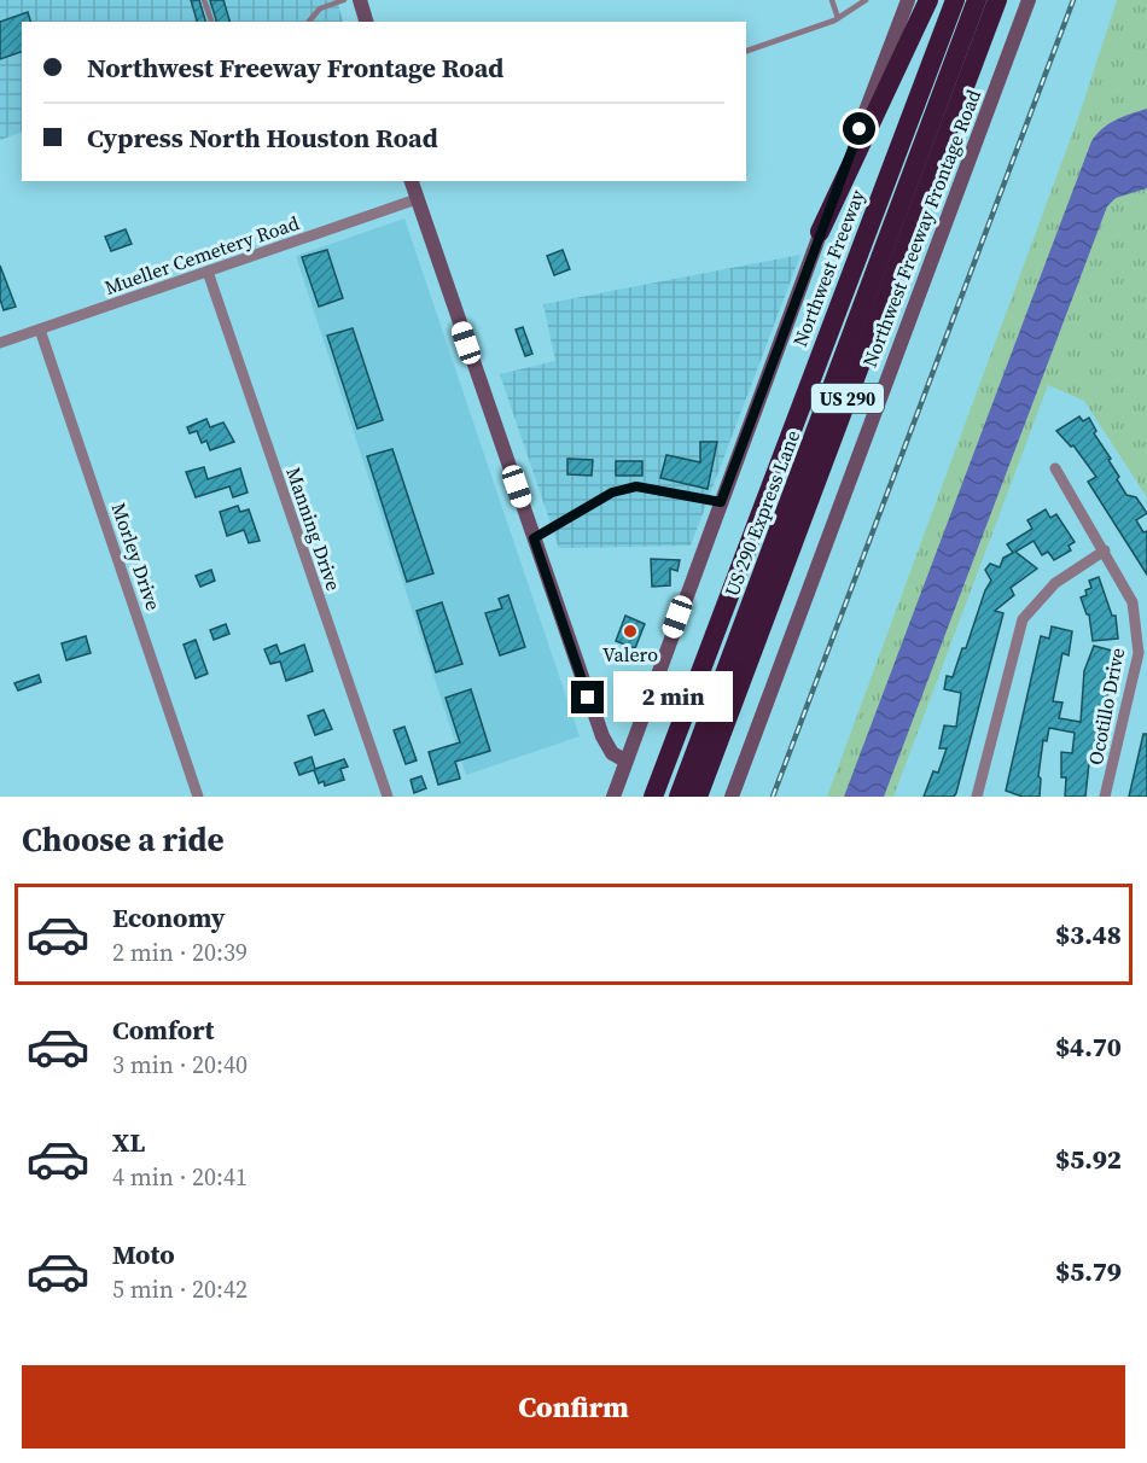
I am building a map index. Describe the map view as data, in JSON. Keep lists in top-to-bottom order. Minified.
{"streets":{"highway":["Northwest Freeway","US 290","US 290 Express Lane"],"main road":["Northwest Freeway Frontage Road"],"street":["Mueller Cemetery Road","Manning Drive","Morley Drive","Ocotillo Drive"]},"crossings":[["Mueller Cemetery Road","Manning Drive"],["Mueller Cemetery Road","Morley Drive"]],"places":["Valero"],"page":{"banner":["Northwest Freeway Frontage Road","Cypress North Houston Road"],"bubble":"2 min","heading":"Choose a ride","list":[{"name":"Economy","note":"2 min · 20:39","value":"$3.48"},{"name":"Comfort","note":"3 min · 20:40","value":"$4.70"},{"name":"XL","note":"4 min · 20:41","value":"$5.92"},{"name":"Moto","note":"5 min · 20:42","value":"$5.79"}],"buttons":"Confirm"}}
